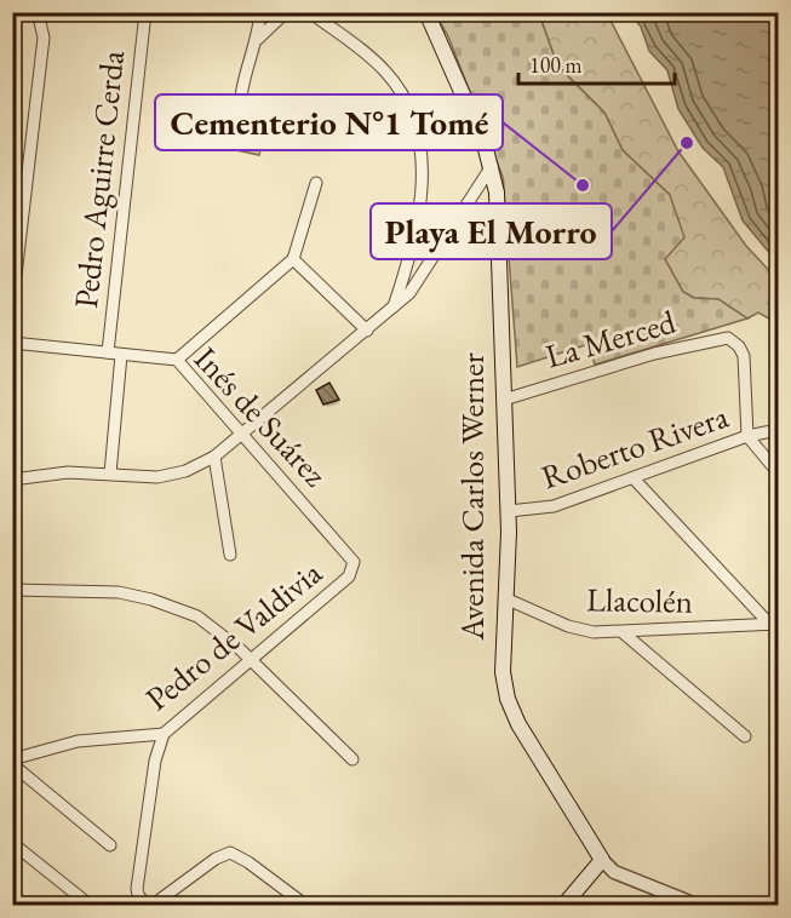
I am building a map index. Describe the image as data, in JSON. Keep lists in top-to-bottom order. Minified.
{"streets":{"main road":["Avenida Carlos Werner"],"street":["Pedro Aguirre Cerda","La Merced","Inés de Suárez","Roberto Rivera","Llacolén","Pedro de Valdivia"]},"crossings":[["Pedro Aguirre Cerda","Inés de Suárez"],["La Merced","Roberto Rivera"],["La Merced","Avenida Carlos Werner"],["Inés de Suárez","Pedro de Valdivia"],["Roberto Rivera","Avenida Carlos Werner"],["Avenida Carlos Werner","Llacolén"]],"places":["Playa El Morro","Cementerio N°1 Tomé"],"scale_bar":"100 m"}
